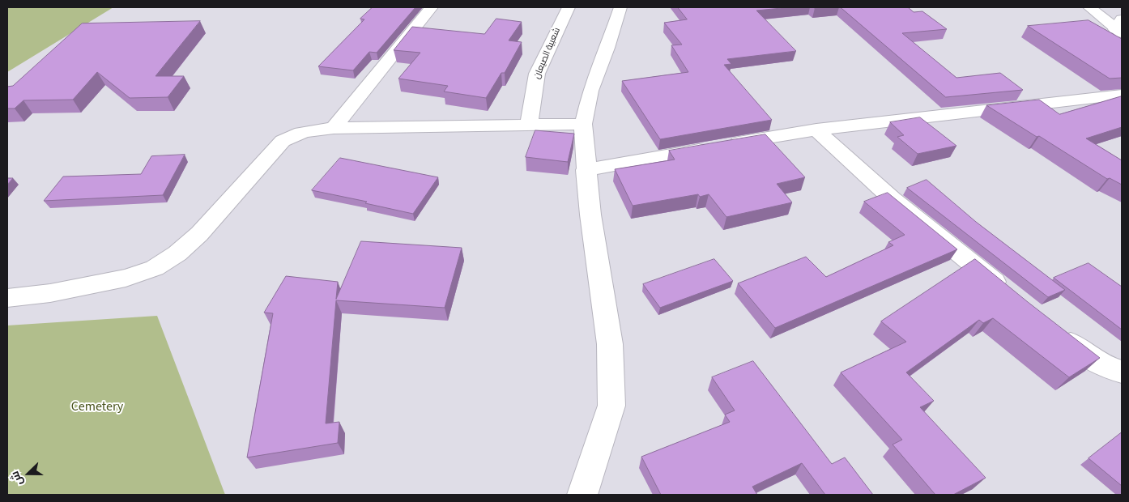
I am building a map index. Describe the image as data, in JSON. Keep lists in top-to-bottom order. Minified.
{"streets":{"street":["شعبية الصيعان"]},"parks":["Cemetery"],"north":"left"}
